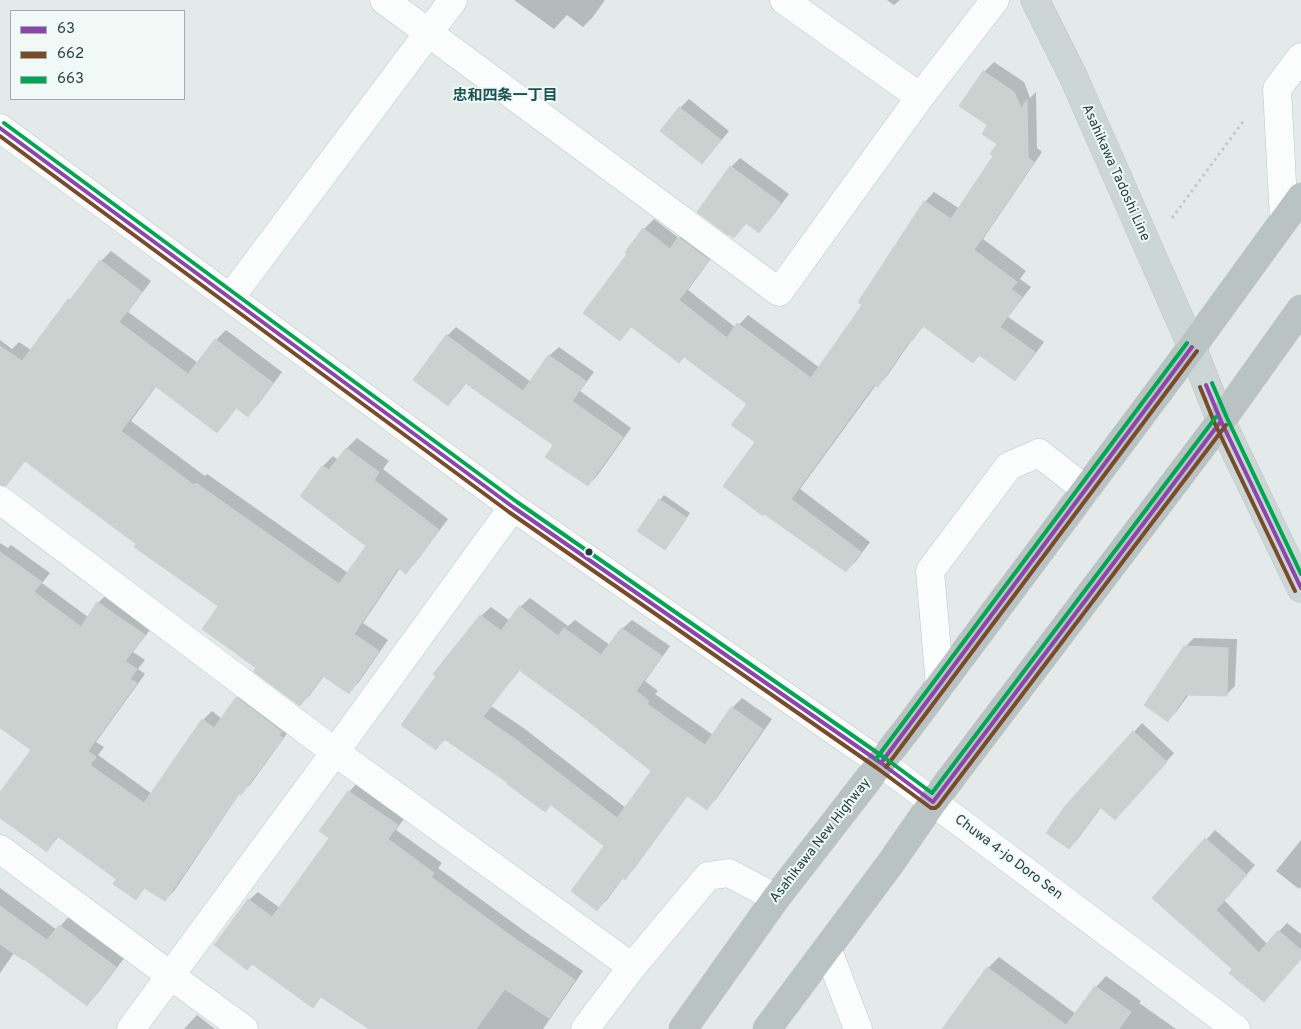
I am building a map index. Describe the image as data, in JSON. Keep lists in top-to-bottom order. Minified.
{"streets":{"highway":["Asahikawa New Highway"],"main road":["Asahikawa Tadoshi Line"],"street":["Chuwa 4-jo Doro Sen"]},"crossings":[["Asahikawa Tadoshi Line","Asahikawa New Highway"],["Asahikawa New Highway","Chuwa 4-jo Doro Sen"]],"districts":["忠和四条一丁目"],"lines":["transit line 663","transit line 63","transit line 662"],"legend":["63","662","663"]}
